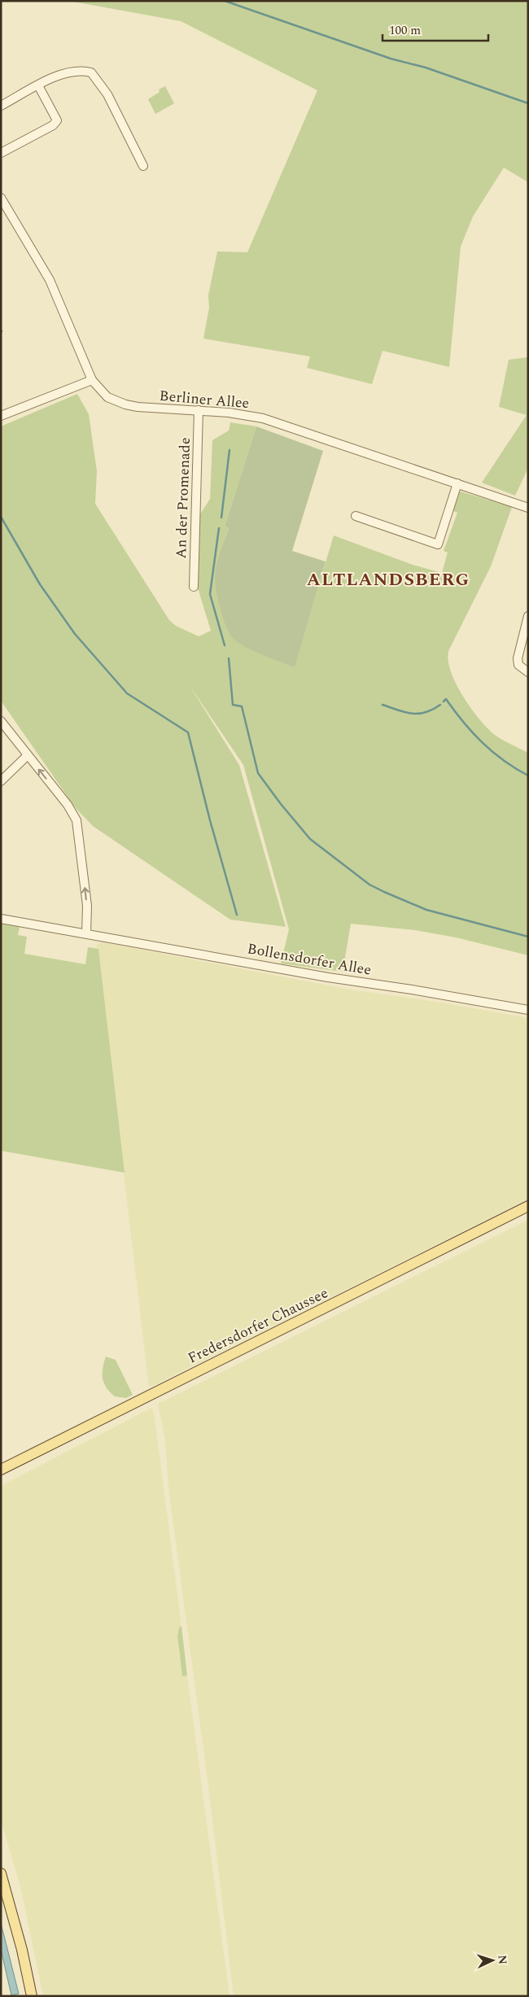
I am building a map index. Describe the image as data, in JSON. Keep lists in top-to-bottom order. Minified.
{"streets":{"main road":["Fredersdorfer Chaussee"],"street":["Berliner Allee","An der Promenade","Bollensdorfer Allee"]},"crossings":[["Berliner Allee","An der Promenade"]],"districts":["ALTLANDSBERG"],"scale_bar":"100 m","north":"right"}
